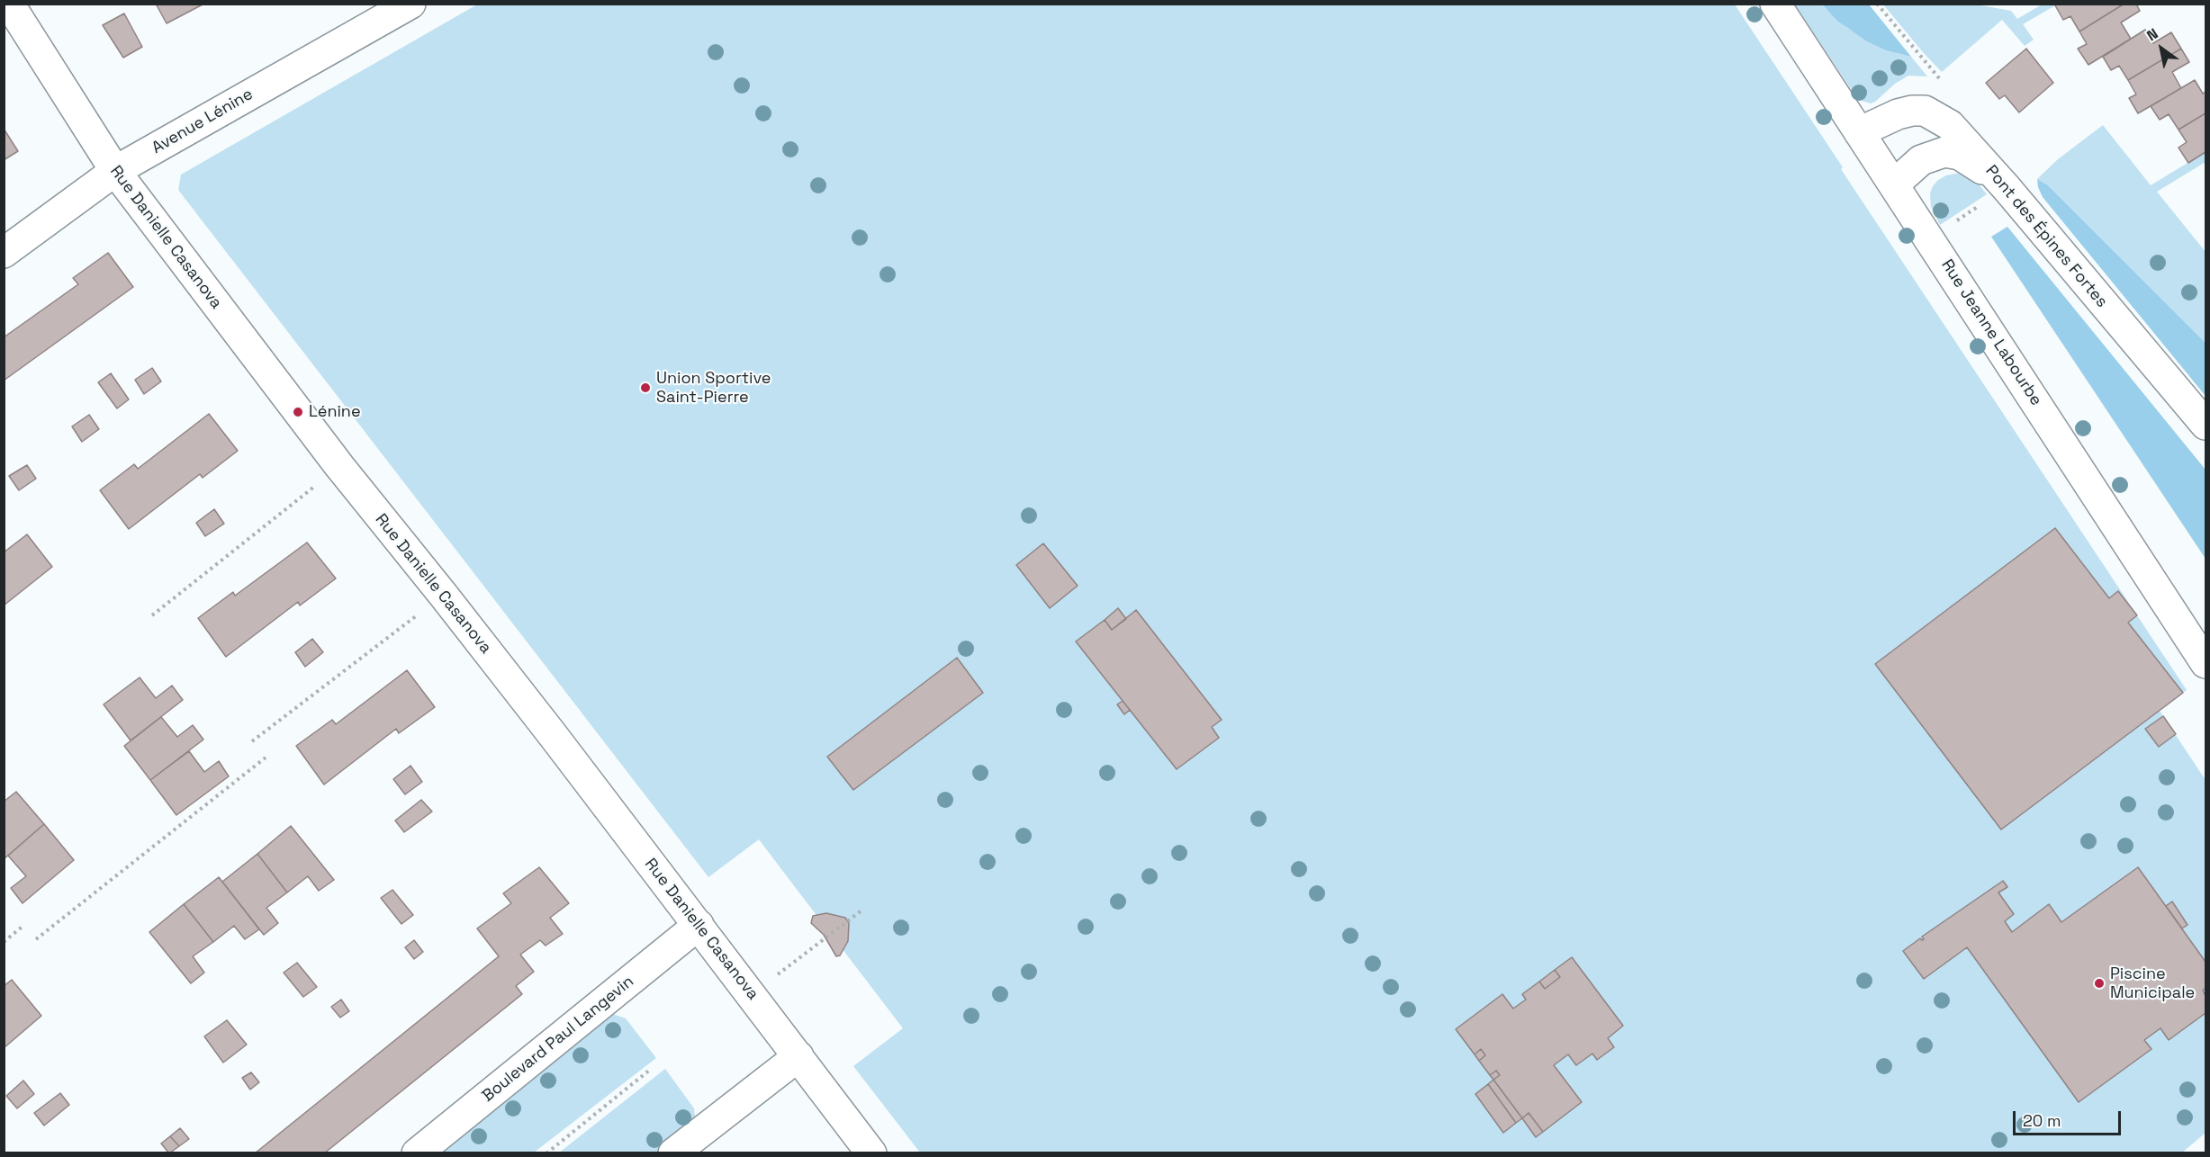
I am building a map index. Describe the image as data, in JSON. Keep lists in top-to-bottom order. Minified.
{"streets":{"street":["Avenue Lénine","Pont des Épines Fortes","Rue Danielle Casanova","Rue Jeanne Labourbe","Boulevard Paul Langevin"]},"crossings":[["Avenue Lénine","Rue Danielle Casanova"],["Pont des Épines Fortes","Rue Jeanne Labourbe"],["Rue Danielle Casanova","Boulevard Paul Langevin"]],"places":["Union Sportive Saint-Pierre","Lénine","Piscine Municipale"],"scale_bar":"20 m","north":"top left"}
